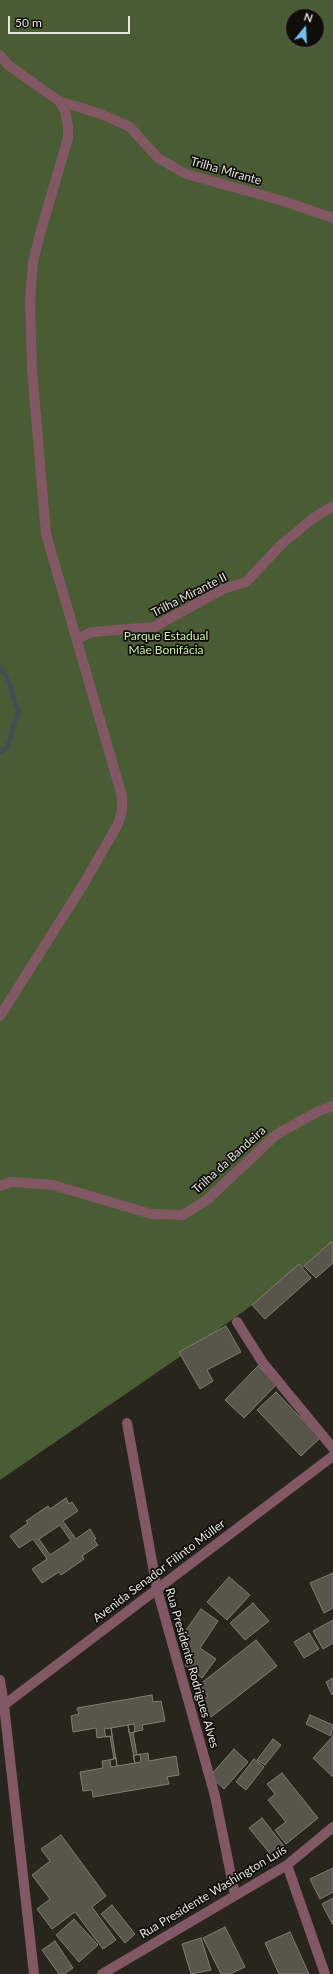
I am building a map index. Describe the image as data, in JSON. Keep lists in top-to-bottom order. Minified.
{"streets":{"street":["Trilha Mirante","Trilha Mirante II","Trilha da Bandeira","Avenida Senador Filinto Müller","Rua Presidente Rodrigues Alves","Rua Presidente Washington Luís"]},"crossings":[["Avenida Senador Filinto Müller","Rua Presidente Rodrigues Alves"],["Rua Presidente Rodrigues Alves","Rua Presidente Washington Luís"]],"parks":["Parque Estadual Mãe Bonifácia"],"scale_bar":"50 m","north":"top"}
